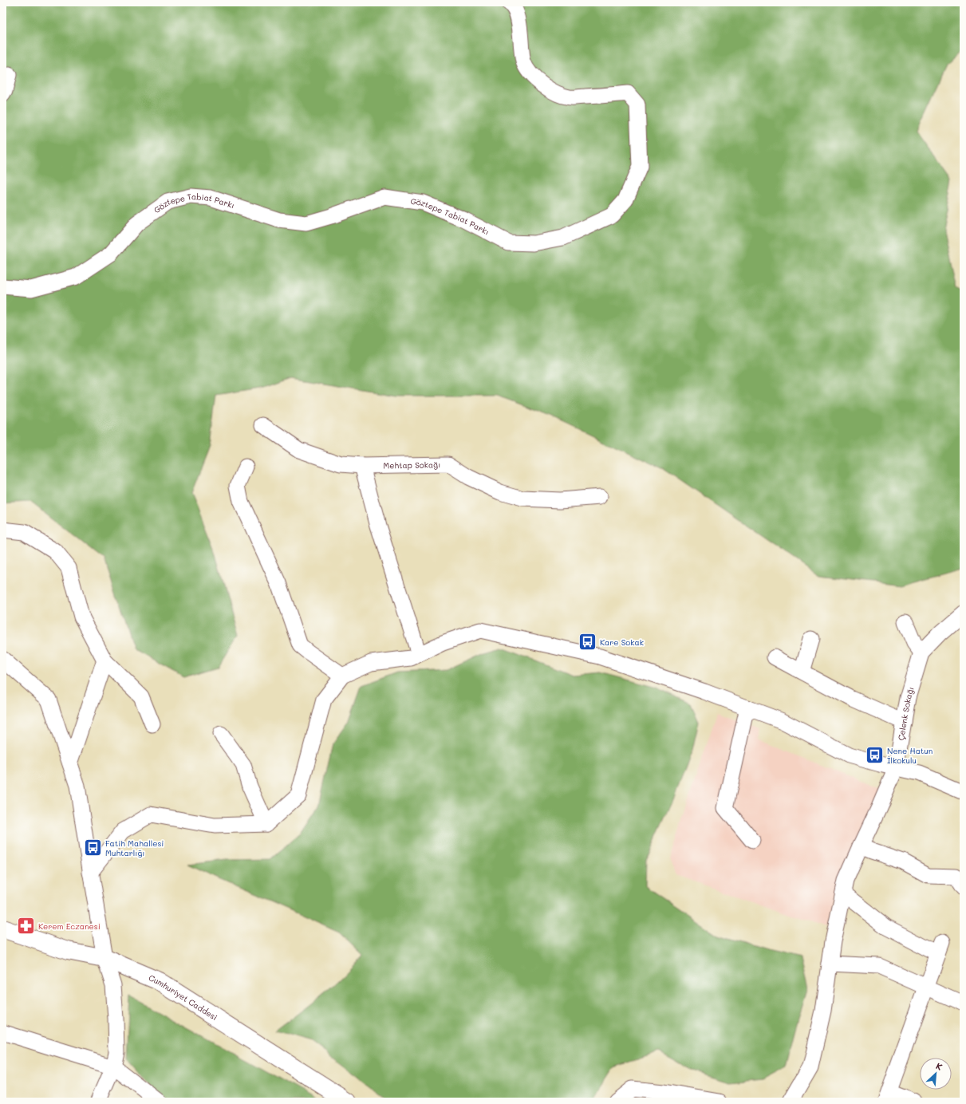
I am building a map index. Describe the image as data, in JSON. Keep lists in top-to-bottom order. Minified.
{"streets":{"main road":["Cumhuriyet Caddesi"],"street":["Göztepe Tabiat Parkı","Mehtap Sokağı","Çelenk Sokağı"]},"places":{"bus stop":["Kare Sokak","Nene Hatun İlkokulu","Fatih Mahallesi Muhtarlığı"],"pharmacy":["Kerem Eczanesi"]},"north":"top right"}
